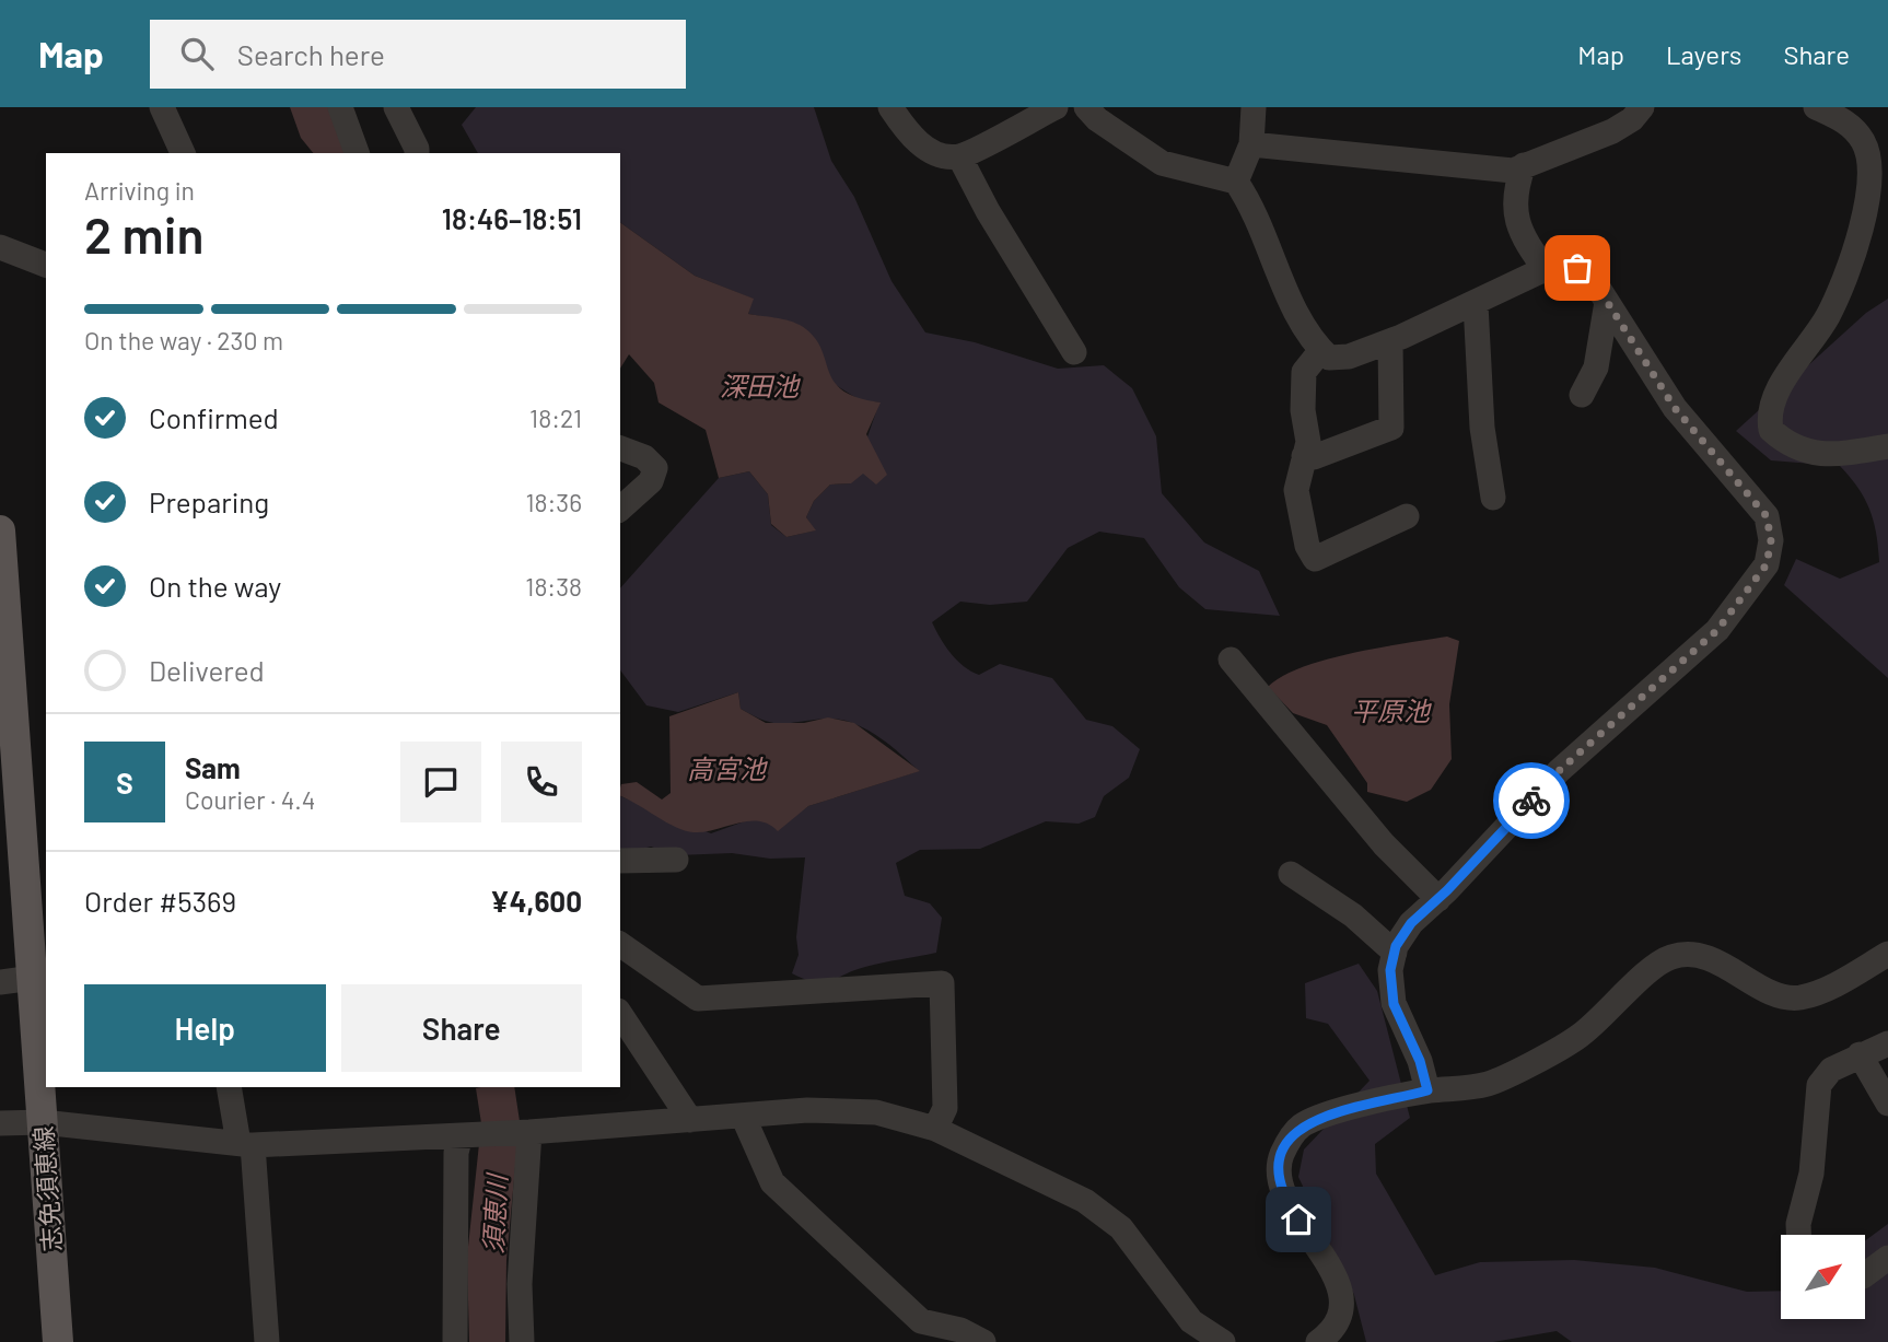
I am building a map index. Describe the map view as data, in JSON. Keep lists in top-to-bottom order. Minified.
{"streets":{"main road":["志免須恵線"]},"water":["深田池","平原池","高宮池","須恵川"],"north":"top right","page":{"header":"Map","search":"Search here","nav":["Map","Layers","Share"],"heading":["2 min","Arriving in","18:46–18:51"],"panel":["Sam","Courier · 4.4","Order #5369","¥4,600"],"bar":"On the way · 230 m","list":[["Confirmed","18:21"],["Preparing","18:36"],["On the way","18:38"],"Delivered"],"round":"S","buttons":["Help","Share"]}}
